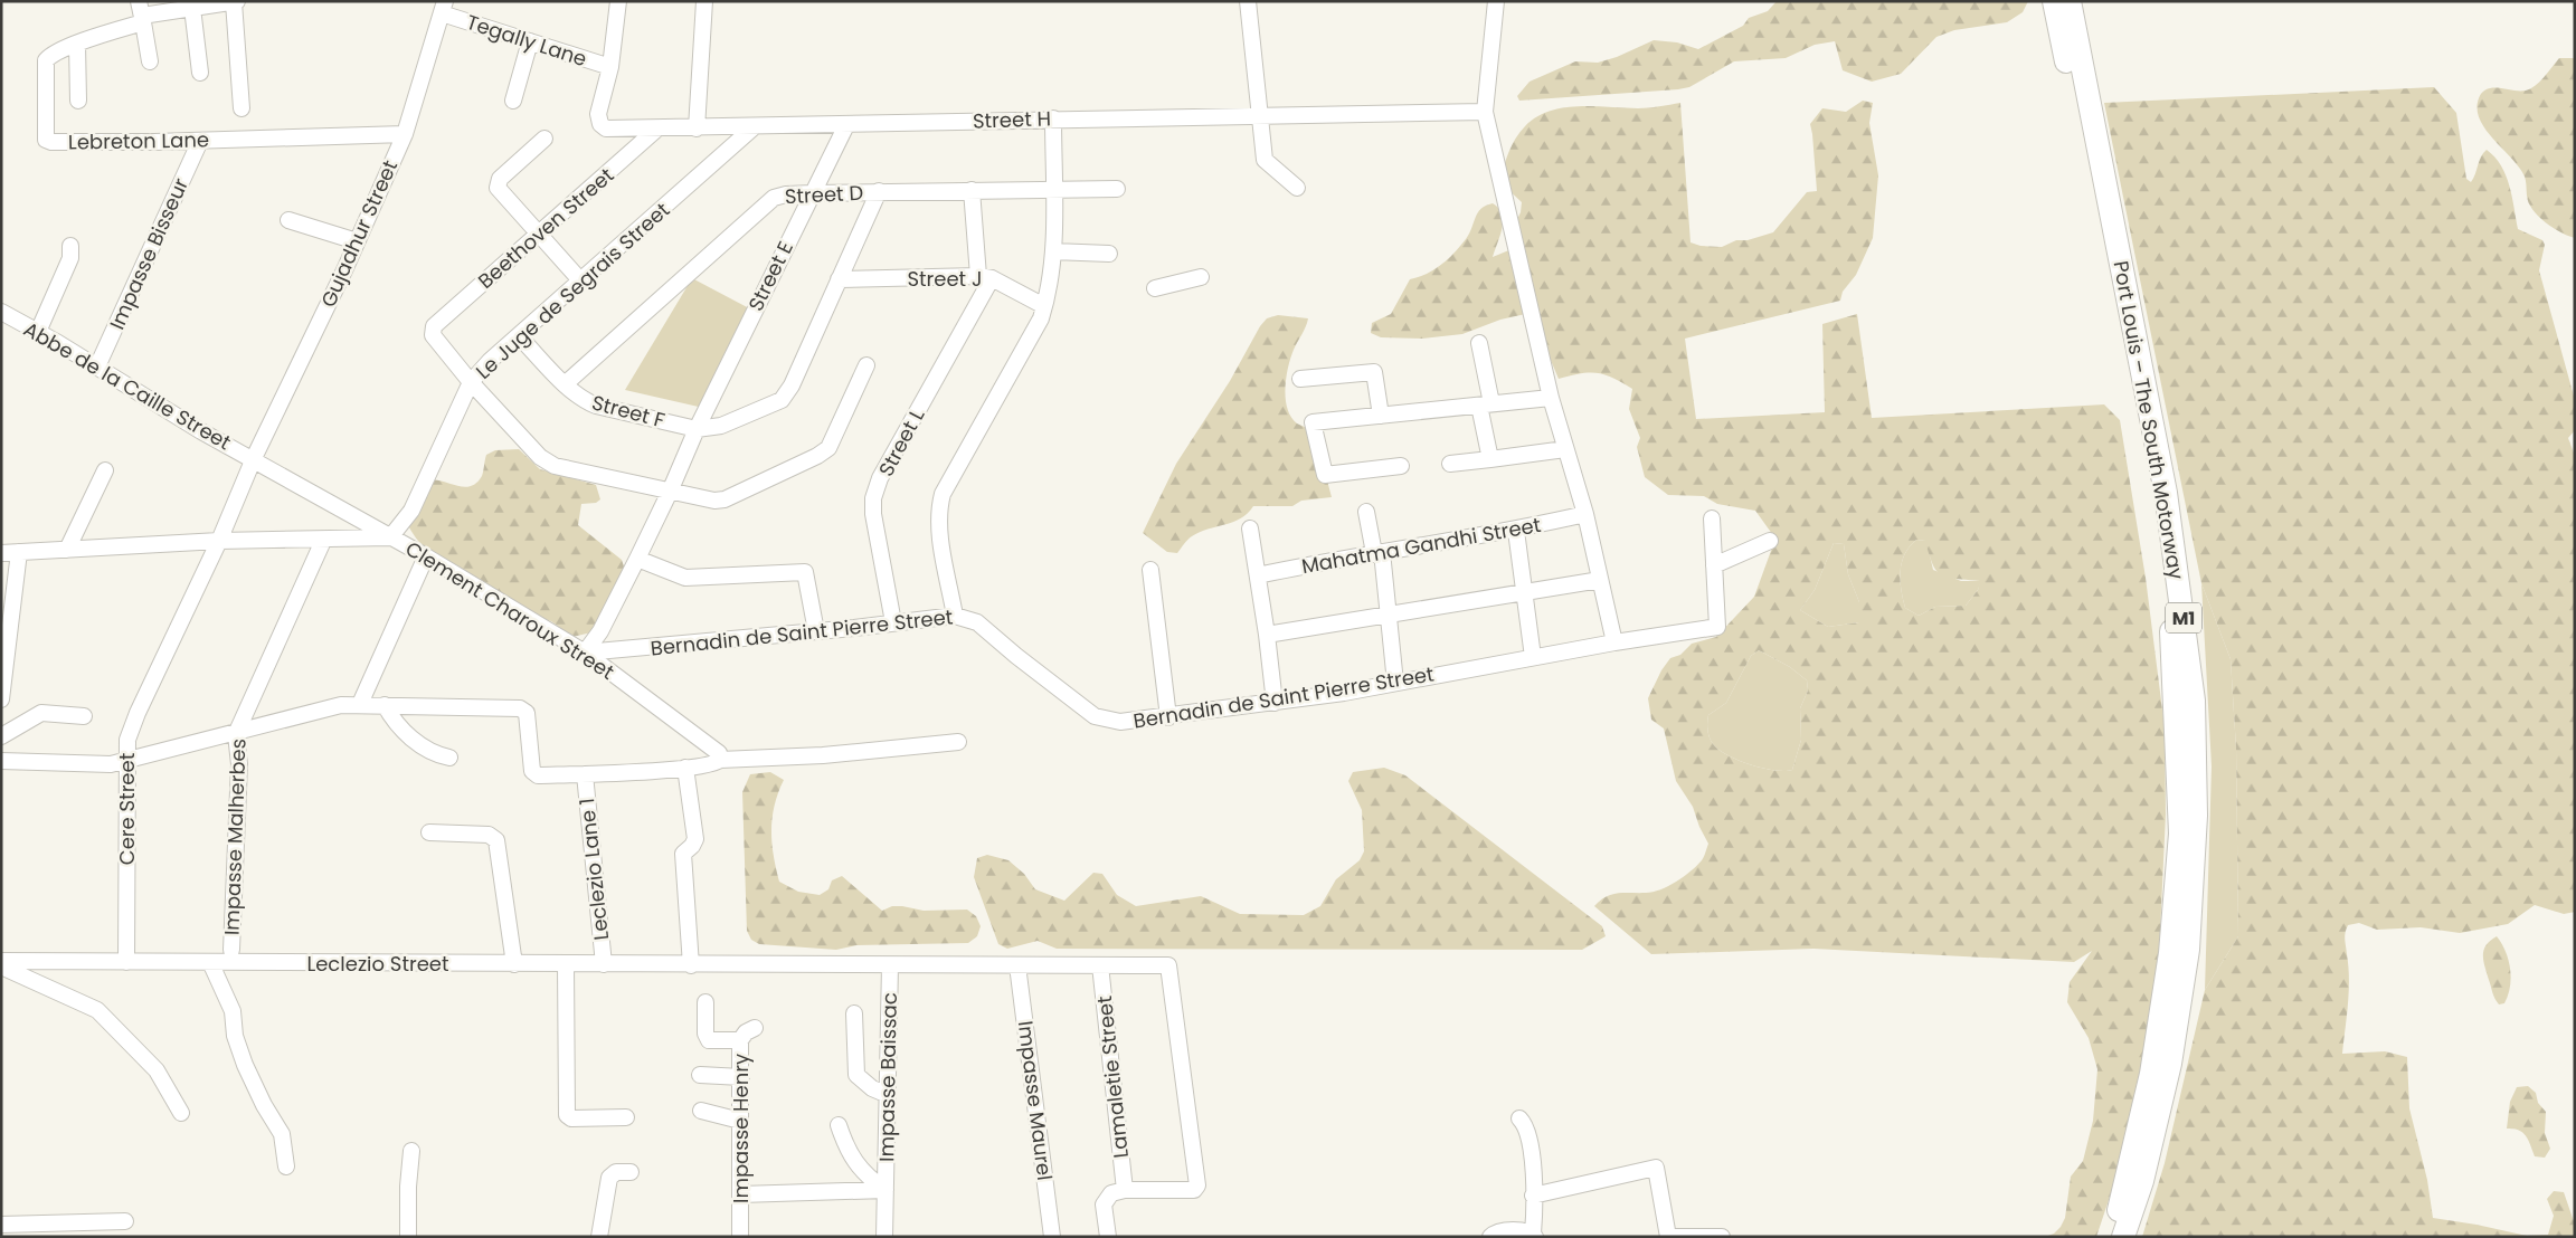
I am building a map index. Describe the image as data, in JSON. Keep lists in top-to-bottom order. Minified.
{"streets":{"highway":["Port Louis – The South Motorway","M1"],"street":["Tegally Lane","Street H","Lebreton Lane","Street D","Beethoven Street","Gujadhur Street","Impasse Bisseur","Street E","Street J","Le Juge de Segrais Street","Abbe de la Caille Street","Street F","Street L","Mahatma Gandhi Street","Clement Charoux Street","Bernadin de Saint Pierre Street","Cere Street","Impasse Malherbes","Leclezio Lane 1","Leclezio Street","Impasse Baissac","Lamaletie Street","Impasse Maurel","Impasse Henry"]},"crossings":[["Tegally Lane","Street H"],["Tegally Lane","Gujadhur Street"],["Street H","Beethoven Street"],["Street H","Street E"],["Street H","Le Juge de Segrais Street"],["Lebreton Lane","Gujadhur Street"],["Lebreton Lane","Impasse Bisseur"],["Street D","Street E"],["Street D","Street F"],["Beethoven Street","Le Juge de Segrais Street"],["Gujadhur Street","Abbe de la Caille Street"],["Gujadhur Street","Clement Charoux Street"],["Gujadhur Street","Cere Street"],["Impasse Bisseur","Abbe de la Caille Street"],["Street E","Street F"],["Street E","Clement Charoux Street"],["Street E","Bernadin de Saint Pierre Street"],["Street J","Street L"],["Le Juge de Segrais Street","Street F"],["Le Juge de Segrais Street","Clement Charoux Street"],["Abbe de la Caille Street","Clement Charoux Street"],["Street L","Bernadin de Saint Pierre Street"],["Clement Charoux Street","Bernadin de Saint Pierre Street"],["Cere Street","Leclezio Street"],["Leclezio Lane 1","Leclezio Street"],["Leclezio Street","Impasse Baissac"],["Leclezio Street","Lamaletie Street"],["Leclezio Street","Impasse Maurel"],["Impasse Baissac","Impasse Henry"]]}
